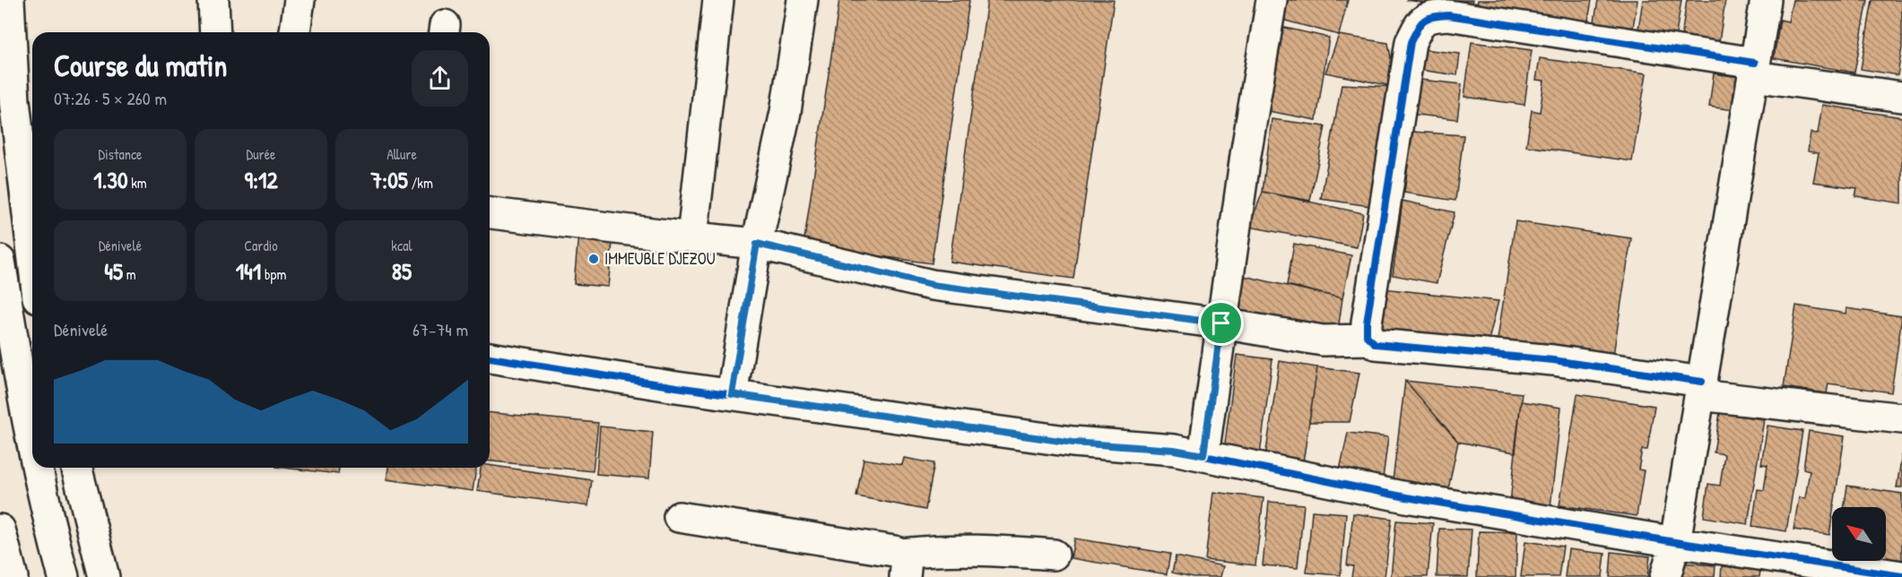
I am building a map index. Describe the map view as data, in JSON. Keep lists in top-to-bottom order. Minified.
{"places":["IMMEUBLE DJEZOU"],"north":"top left","page":{"heading":["Course du matin","07:26 · 5 × 260 m"],"stats":[["Distance","1.30 km"],["Durée","9:12"],["Allure","7:05 /km"],["Dénivelé","45 m"],["Cardio","141 bpm"],["kcal","85"]],"chart":["Dénivelé","67–74 m"]}}
